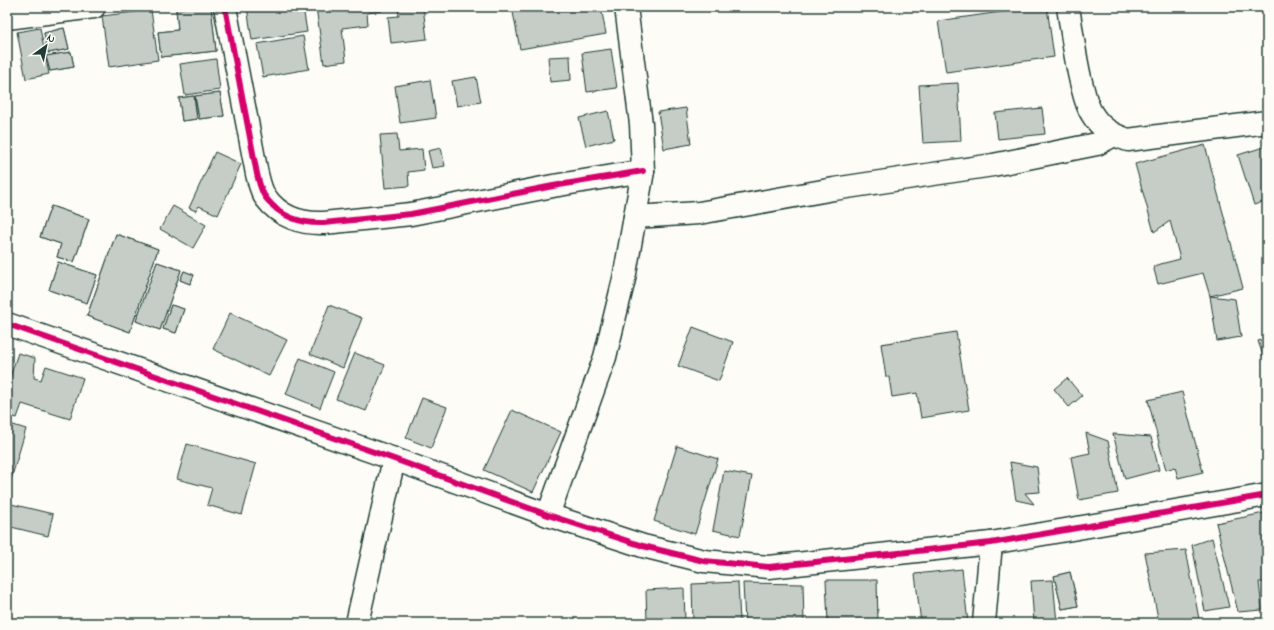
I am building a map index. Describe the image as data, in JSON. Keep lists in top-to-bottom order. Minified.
{"north":"top right"}
